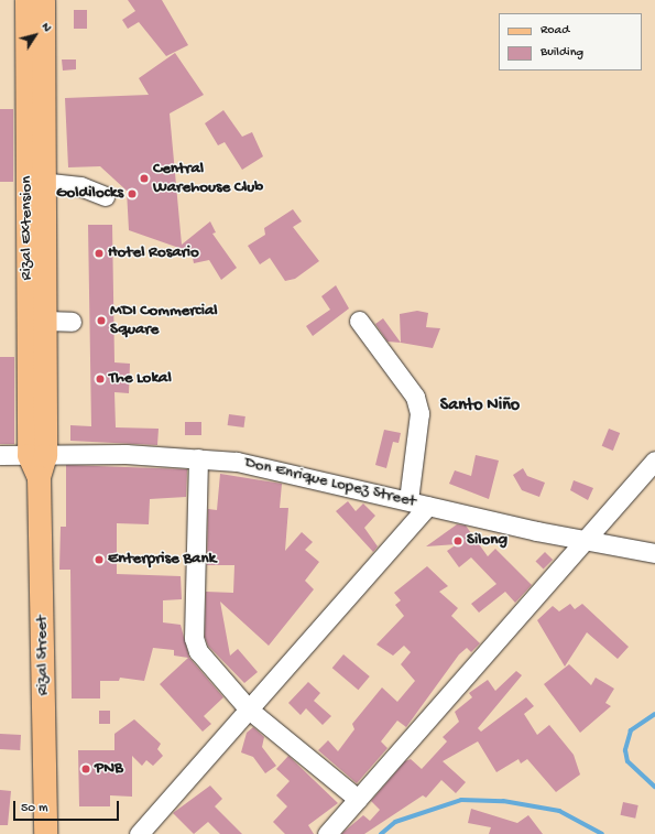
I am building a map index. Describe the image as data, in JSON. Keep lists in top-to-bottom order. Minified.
{"streets":{"main road":["Rizal Extension","Rizal Street"],"street":["Don Enrique Lopez Street"]},"crossings":[["Rizal Extension","Don Enrique Lopez Street"],["Rizal Extension","Rizal Street"],["Don Enrique Lopez Street","Rizal Street"]],"districts":["Santo Niño"],"places":["Central Warehouse Club","Goldilocks","Hotel Rosario","MDI Commercial Square","The Lokal","Silong","Enterprise Bank","PNB"],"legend":["Road","Building"],"scale_bar":"50 m","north":"top right"}
